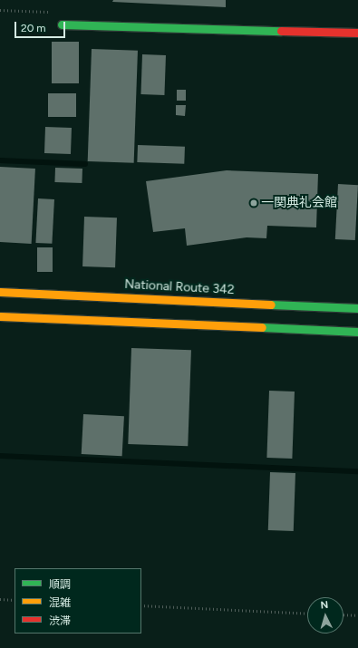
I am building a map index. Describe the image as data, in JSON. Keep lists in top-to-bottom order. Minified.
{"streets":{"main road":["National Route 342"]},"places":["一関典礼会館"],"legend":["順調","混雑","渋滞"],"scale_bar":"20 m","north":"top"}
